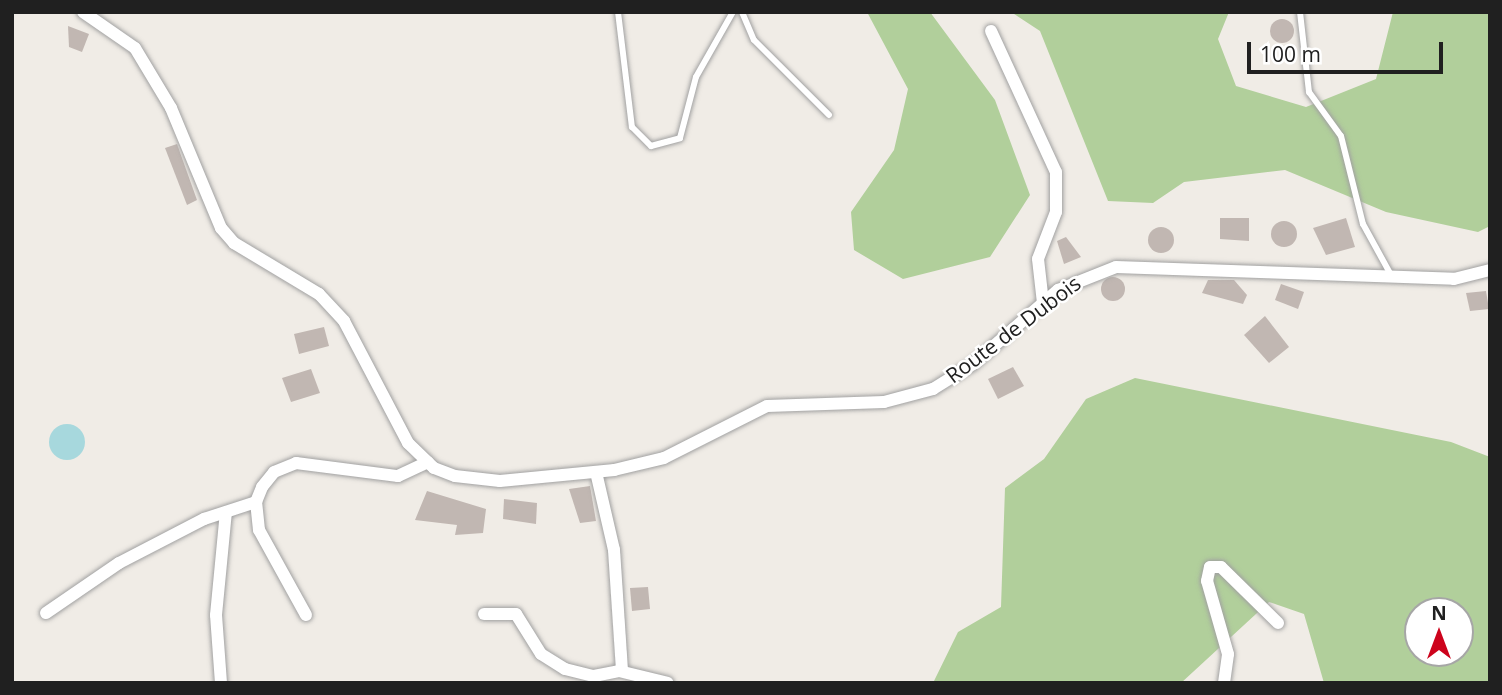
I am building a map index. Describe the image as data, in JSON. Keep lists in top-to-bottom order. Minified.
{"streets":{"street":["Route de Dubois"]},"scale_bar":"100 m","north":"top"}
